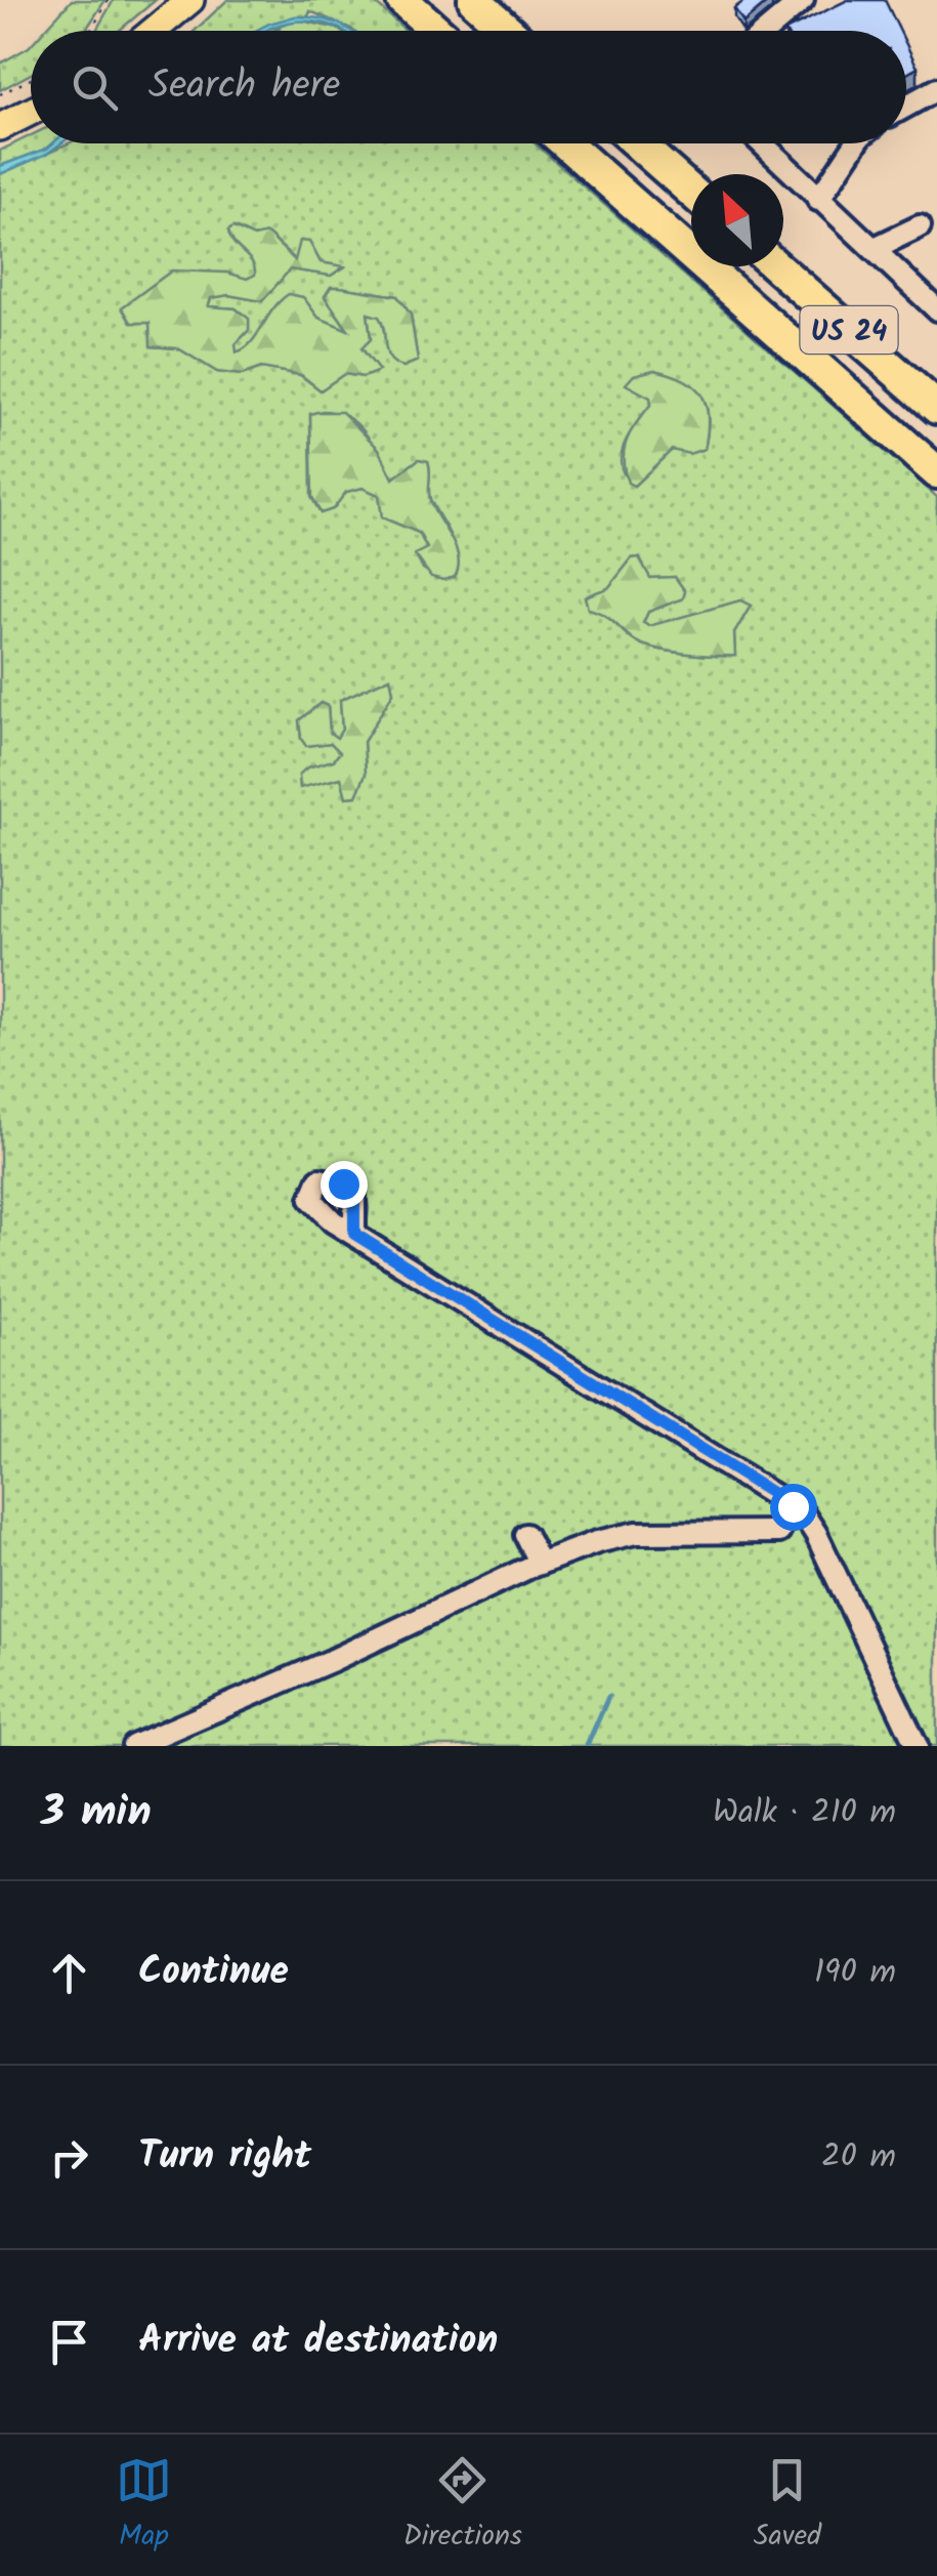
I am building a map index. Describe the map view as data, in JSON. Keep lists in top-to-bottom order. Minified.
{"streets":{"highway":["US 24"]},"north":"top left","page":{"search":"Search here","heading":["3 min","Walk · 210 m"],"list":[["Continue","190 m"],["Turn right","20 m"],"Arrive at destination"],"nav":["Map","Directions","Saved"]}}
